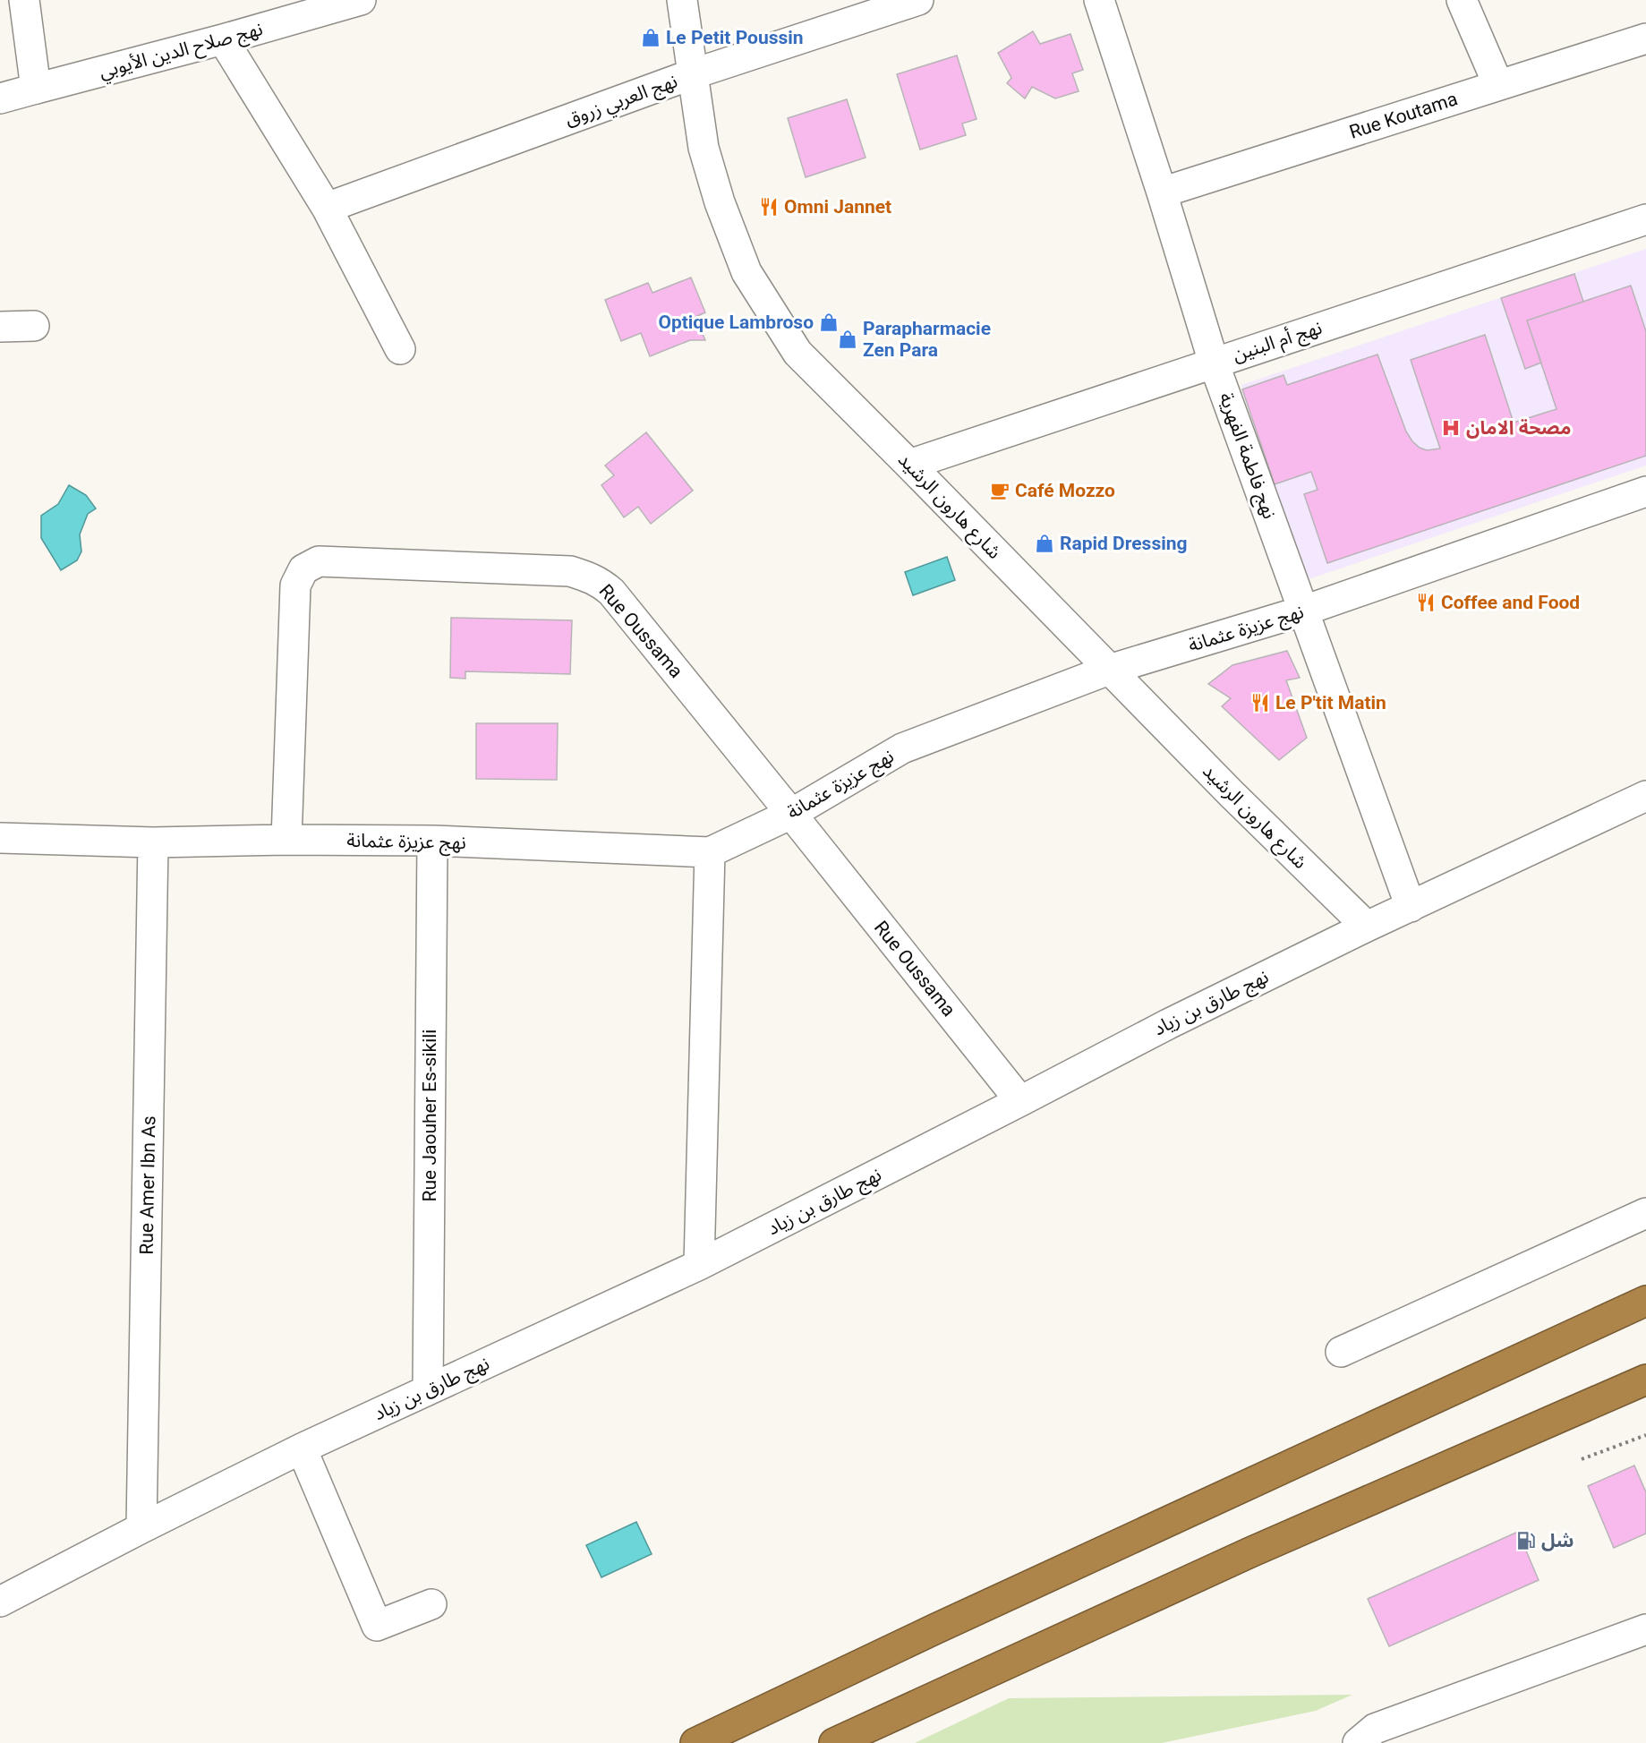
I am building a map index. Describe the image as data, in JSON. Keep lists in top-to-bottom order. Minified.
{"streets":{"street":["نهج صلاح الدين الأيوبي","نهج العربي زروق","Rue Koutama","نهج أم البنين","نهج فاطمة الفهرية","شارع هارون الرشيد","نهج عزيزة عثمانة","Rue Oussama","نهج طارق بن زياد","Rue Jaouher Es-sikili","Rue Amer Ibn As"]},"crossings":[["نهج العربي زروق","شارع هارون الرشيد"],["Rue Koutama","نهج فاطمة الفهرية"],["نهج أم البنين","نهج فاطمة الفهرية"],["نهج أم البنين","شارع هارون الرشيد"],["نهج فاطمة الفهرية","نهج عزيزة عثمانة"],["نهج فاطمة الفهرية","نهج طارق بن زياد"],["شارع هارون الرشيد","نهج عزيزة عثمانة"],["شارع هارون الرشيد","نهج طارق بن زياد"],["نهج عزيزة عثمانة","Rue Oussama"],["نهج عزيزة عثمانة","Rue Jaouher Es-sikili"],["نهج عزيزة عثمانة","Rue Amer Ibn As"],["Rue Oussama","نهج طارق بن زياد"],["نهج طارق بن زياد","Rue Jaouher Es-sikili"],["نهج طارق بن زياد","Rue Amer Ibn As"]],"places":{"shop":["Le Petit Poussin","Optique Lambroso","Parapharmacie Zen Para","Rapid Dressing"],"restaurant":["Omni Jannet","Coffee and Food","Le P'tit Matin"],"hospital":["مصحة الامان"],"cafe":["Café Mozzo"],"fuel station":["شل"]}}
